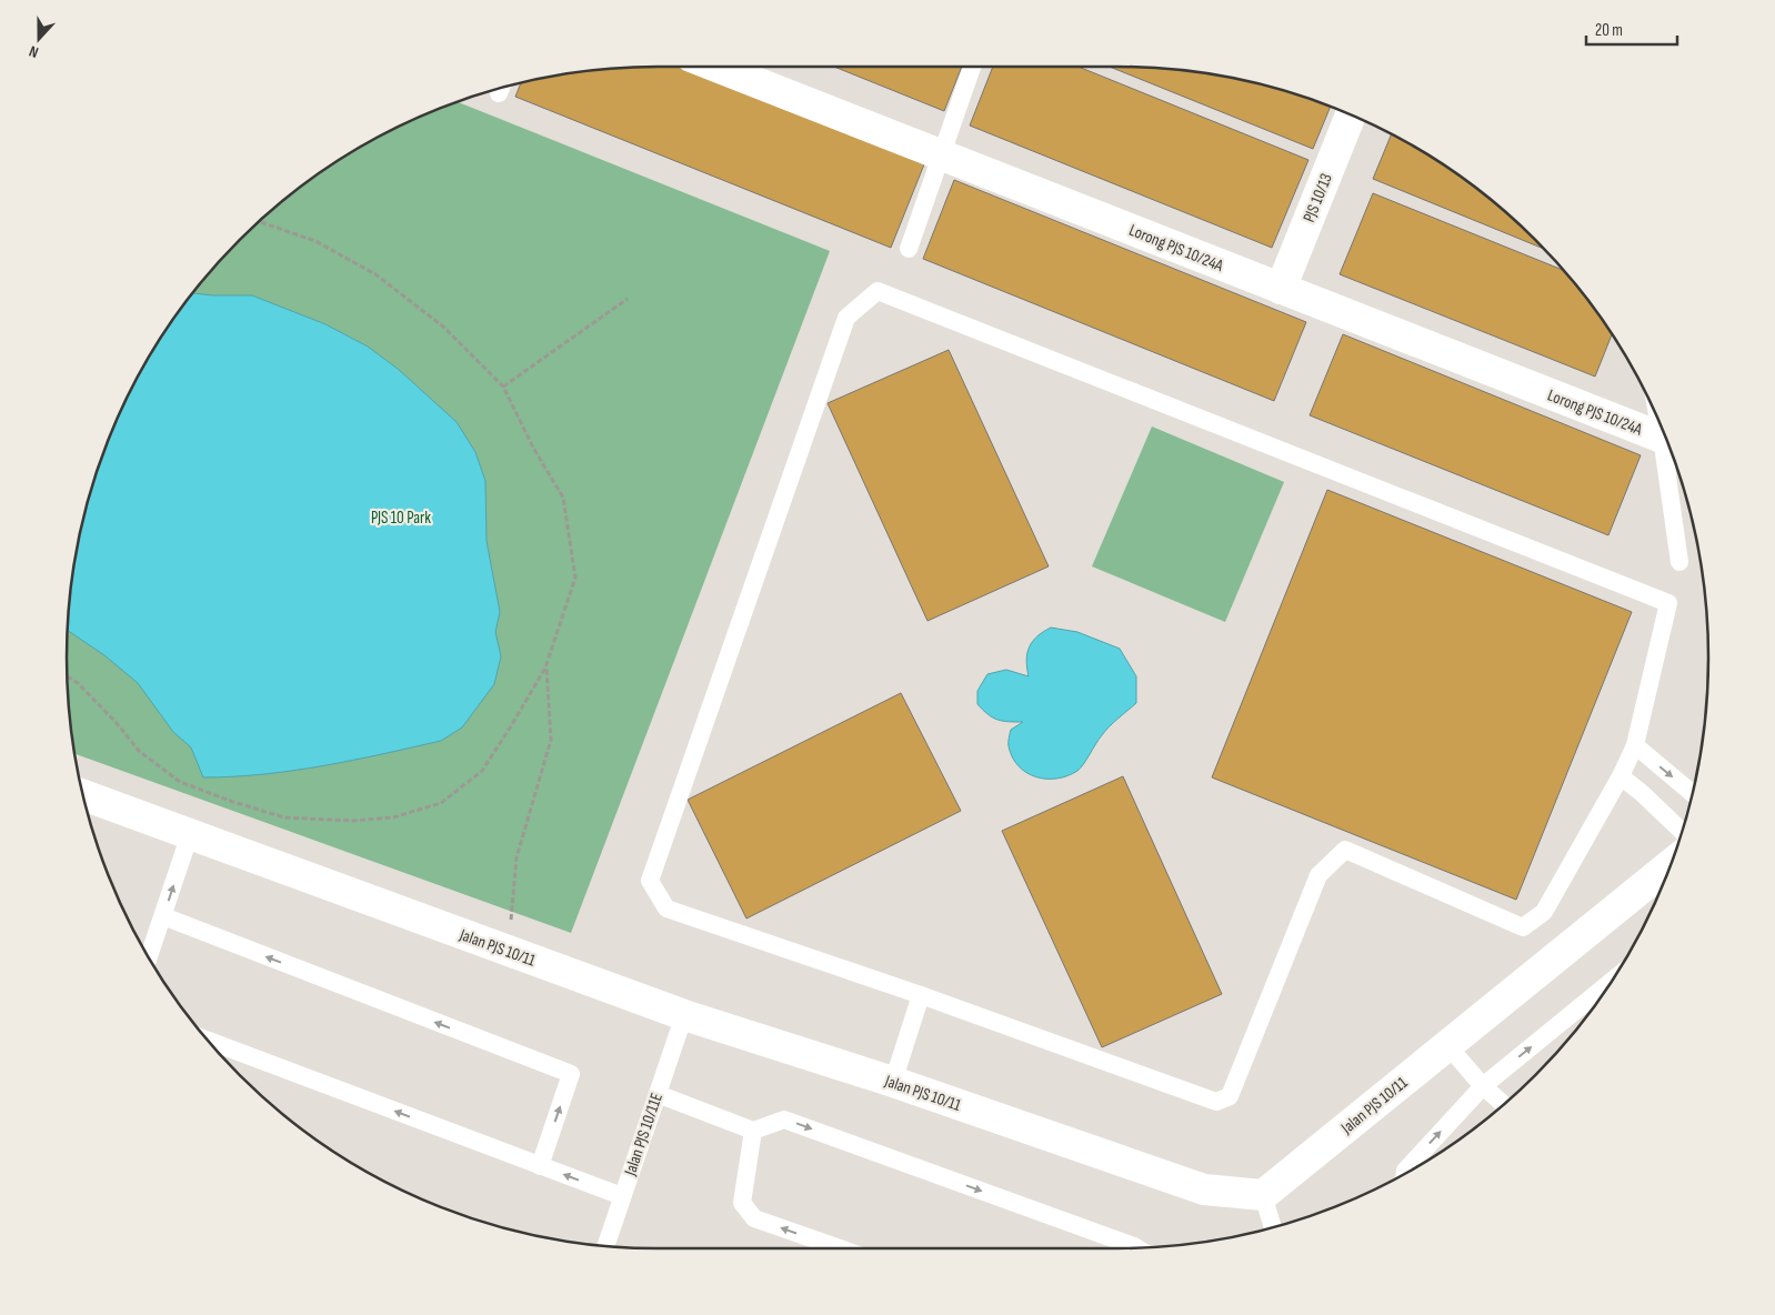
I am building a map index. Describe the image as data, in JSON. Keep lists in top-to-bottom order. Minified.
{"streets":{"street":["PJS 10/13","Lorong PJS 10/24A","Jalan PJS 10/11"],"lane":["Jalan PJS 10/11E"]},"crossings":[["PJS 10/13","Lorong PJS 10/24A"],["Jalan PJS 10/11","Jalan PJS 10/11E"]],"parks":["PJS 10 Park"],"scale_bar":"20 m","north":"bottom"}
